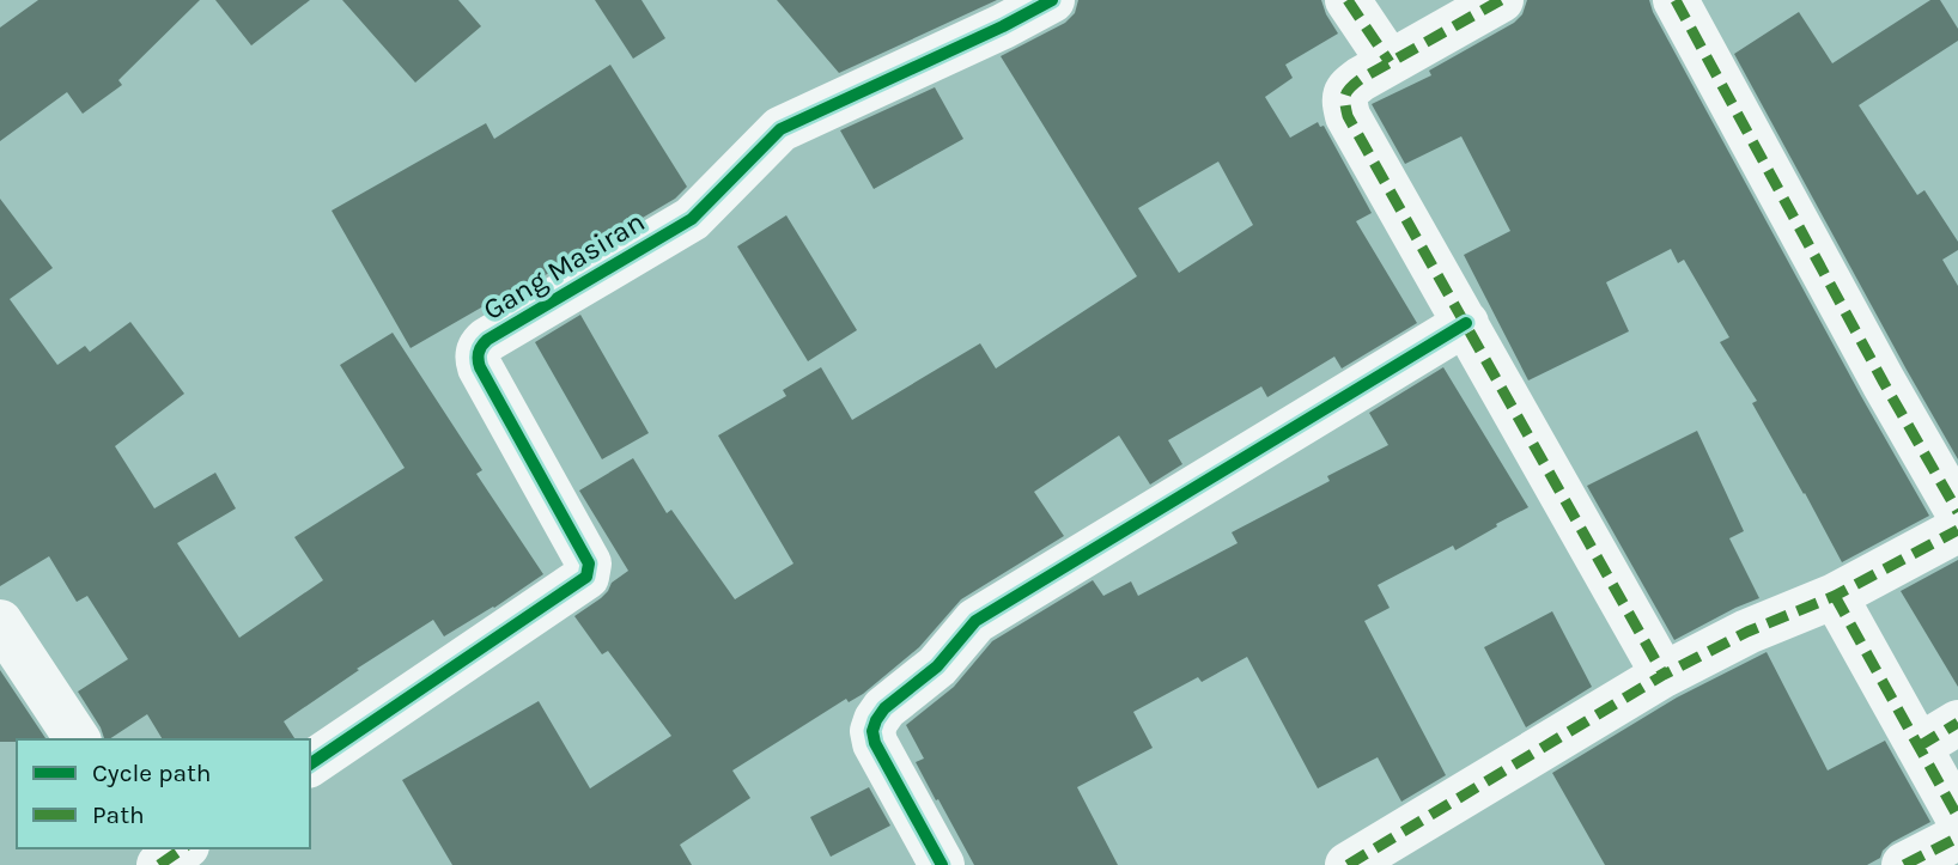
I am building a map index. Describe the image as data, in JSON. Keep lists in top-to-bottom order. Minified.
{"streets":{"street":["Gang Masiran"]},"legend":["Cycle path","Path"]}
